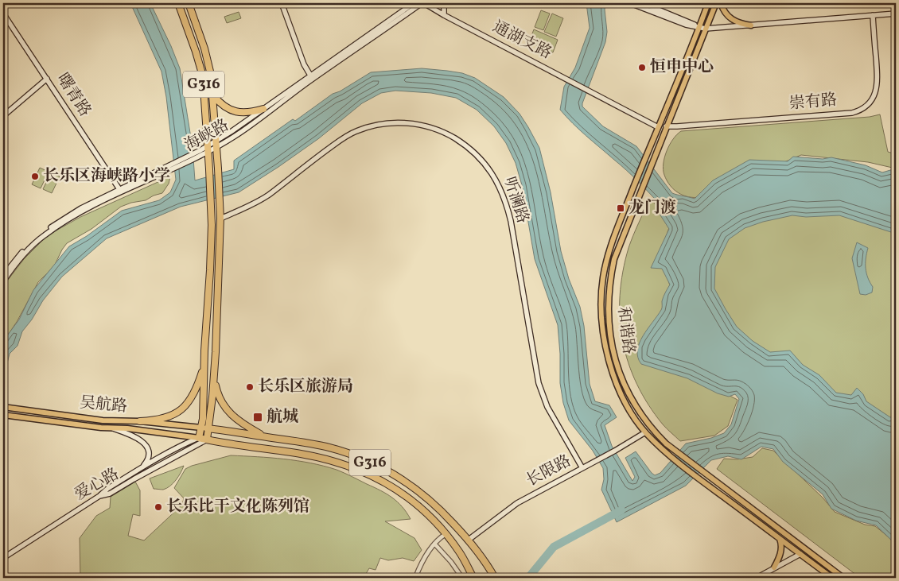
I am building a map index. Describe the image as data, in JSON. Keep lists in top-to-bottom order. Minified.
{"streets":{"highway":["G316"],"main road":["和谐路","吴航路"],"street":["通湖支路","曙青路","崇有路","海峡路","听澜路","长限路","爱心路"]},"crossings":[["通湖支路","海峡路"],["通湖支路","和谐路"],["G316","海峡路"],["G316","听澜路"],["G316","吴航路"],["G316","长限路"],["G316","爱心路"],["曙青路","海峡路"],["崇有路","和谐路"],["听澜路","长限路"],["和谐路","长限路"]],"places":{"other":["恒申中心","长乐区海峡路小学","长乐区旅游局","长乐比干文化陈列馆"],"transit":["龙门渡","航城"]}}
